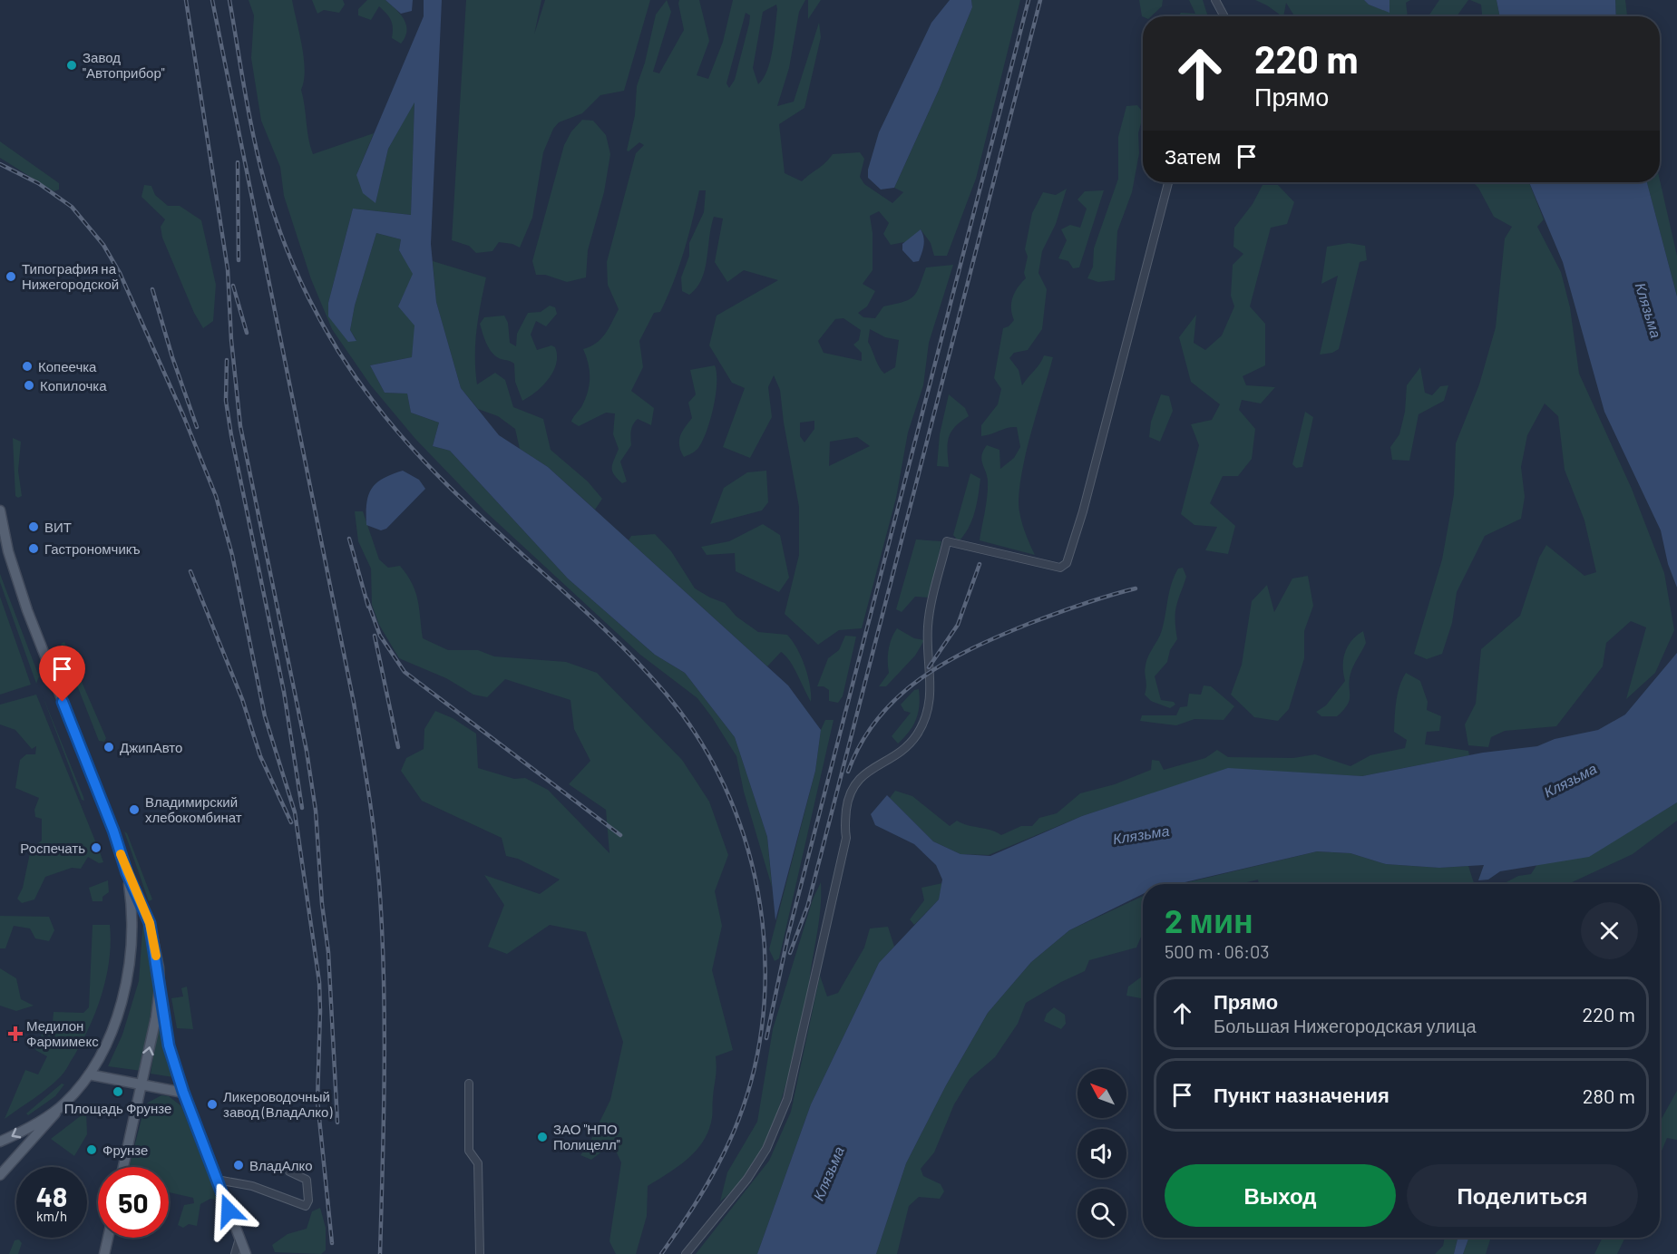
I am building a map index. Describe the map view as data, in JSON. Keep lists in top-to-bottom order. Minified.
{"water":["Клязьма"],"places":{"other":["Завод \"Автоприбор\"","Типография на Нижегородской","Копеечка","Копилочка","ВИТ","Гастрономчикъ","ДжипАвто","Владимирский хлебокомбинат","Роспечать","Площадь Фрунзе","Ликероводочный завод (ВладАлко)","ЗАО \"НПО Полицелл\"","Фрунзе","ВладАлко"],"health":["Медилон Фармимекс"]},"north":"top left","page":{"turn":["220 m","Прямо"],"then":"Затем","heading":["2 мин","500 m · 06:03"],"list":[{"name":"Прямо","note":"Большая Нижегородская улица","value":"220 m"},{"name":"Пункт назначения","value":"280 m"}],"buttons":["Выход","Поделиться"],"speed":"48 km/h","limit":"50"}}
